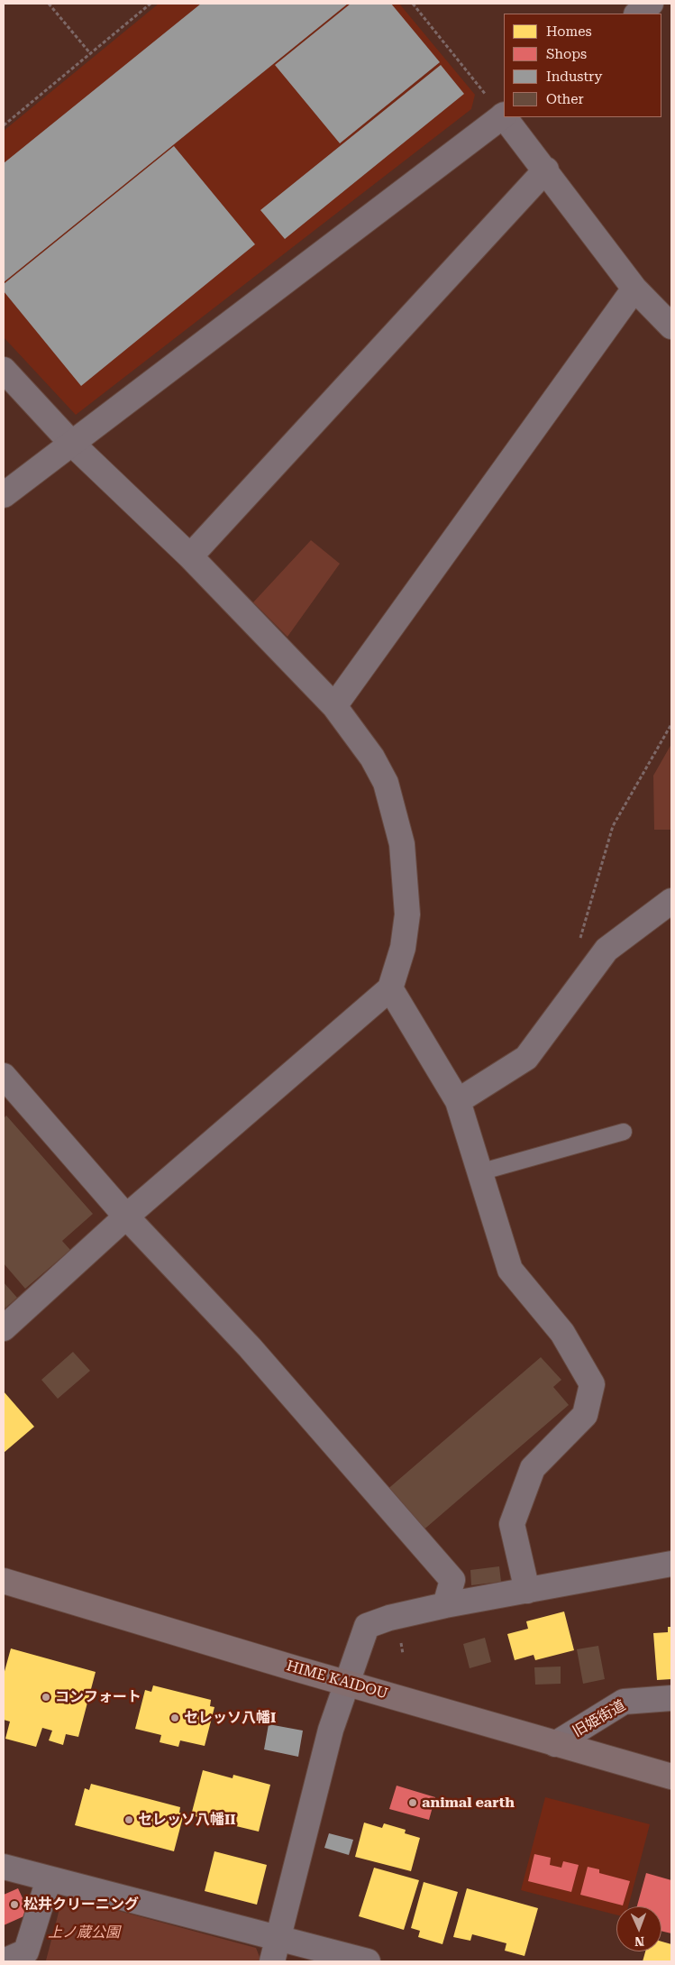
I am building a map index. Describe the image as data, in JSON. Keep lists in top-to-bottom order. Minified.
{"streets":{"main road":["HIME KAIDOU"],"street":["旧姫街道"]},"crossings":[["HIME KAIDOU","旧姫街道"]],"parks":["上ノ蔵公園"],"places":["コンフォート","セレッソ八幡I","animal earth","セレッソ八幡II","松井クリーニング"],"legend":["Homes","Shops","Industry","Other"],"north":"bottom"}
